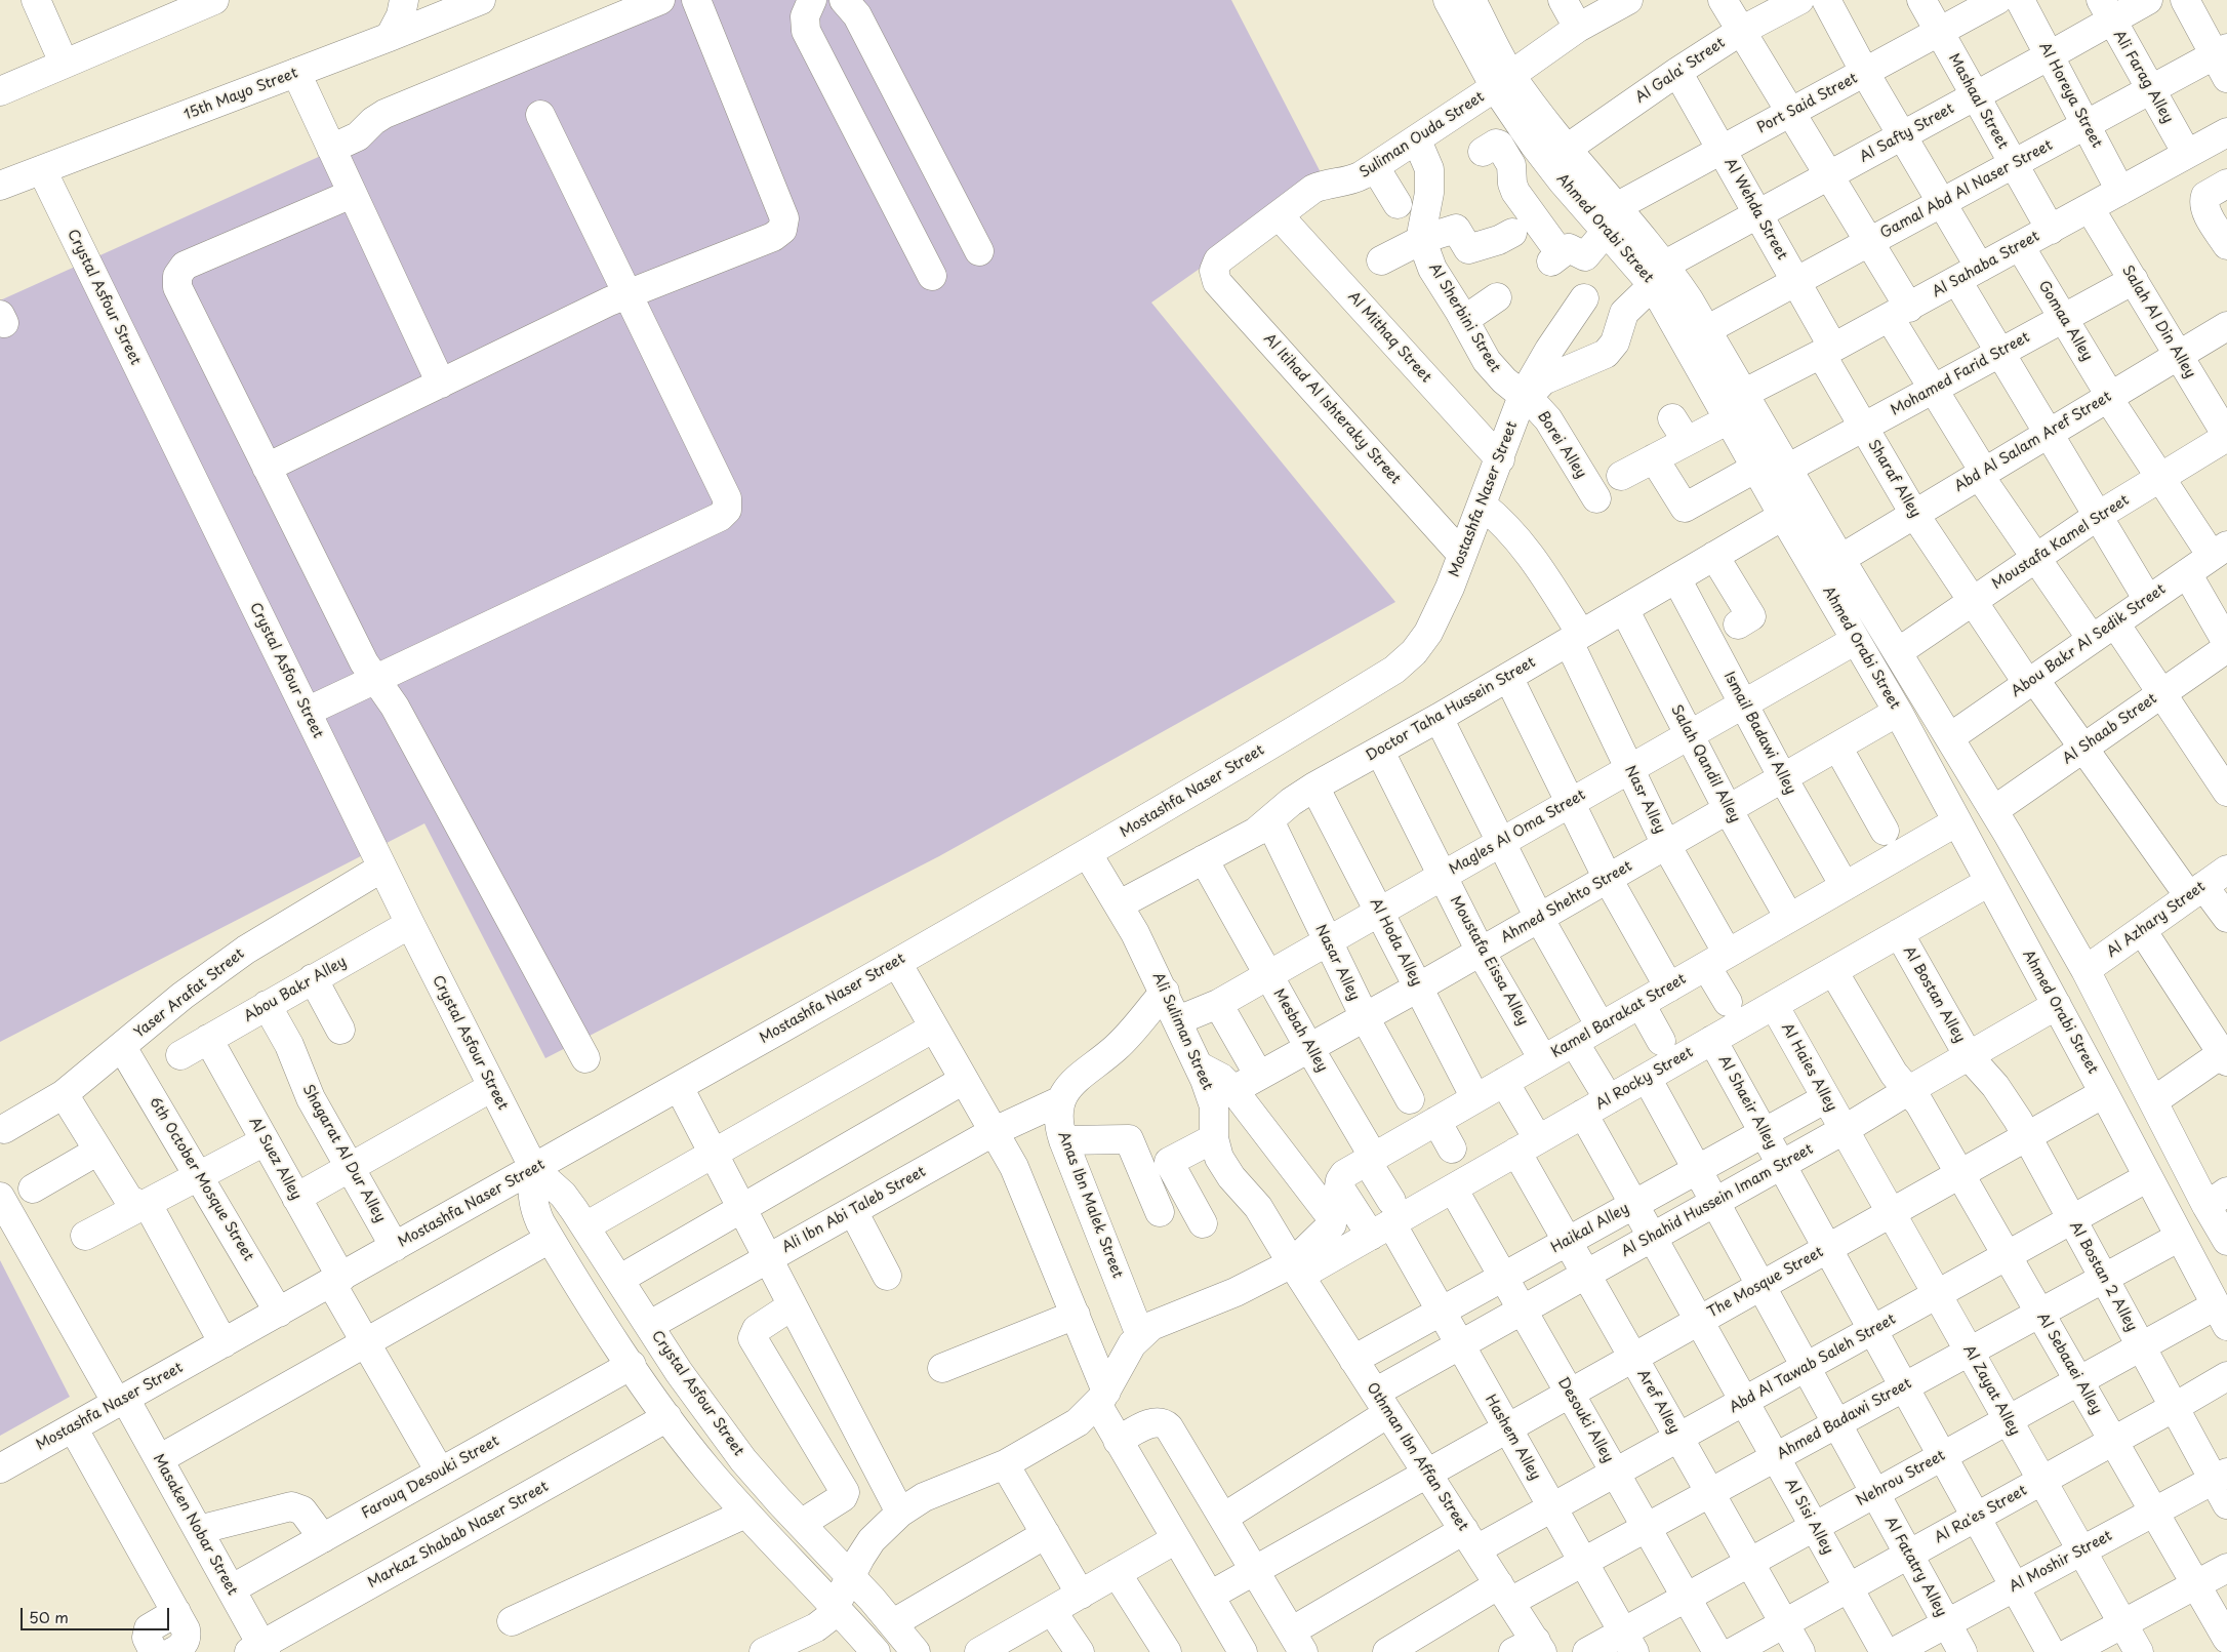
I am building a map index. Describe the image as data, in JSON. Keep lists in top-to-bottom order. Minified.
{"streets":{"street":["Al Gala' Street","Ali Farag Alley","15th Mayo Street","Al Horeya Street","Mashaal Street","Port Said Street","Al Safty Street","Suliman Ouda Street","Gamal Abd Al Naser Street","Al Wehda Street","Ahmed Orabi Street","Al Sahaba Street","Crystal Asfour Street","Al Sherbini Street","Gomaa Alley","Salah Al Din Alley","Al Mithaq Street","Mohamed Farid Street","Al Itihad Al Ishteraky Street","Abd Al Salam Aref Street","Borei Alley","Sharaf Alley","Mostashfa Naser Street","Moustafa Kamel Street","Abou Bakr Al Sedik Street","Doctor Taha Hussein Street","Al Shaab Street","Ismail Badawi Alley","Salah Qandil Alley","Nasr Alley","Magles Al Oma Street","Ahmed Shehto Street","Al Azhary Street","Al Hoda Alley","Moustafa Eissa Alley","Nasar Alley","Abou Bakr Alley","Yaser Arafat Street","Al Bostan Alley","Kamel Barakat Street","Mesbah Alley","Ali Suliman Street","Al Haies Alley","Al Rocky Street","Al Shaeir Alley","Shagarat Al Dur Alley","Al Suez Alley","6th October Mosque Street","Al Shahid Hussein Imam Street","Anas Ibn Malek Street","Ali Ibn Abi Taleb Street","Haikal Alley","Al Bostan 2 Alley","The Mosque Street","Abd Al Tawab Saleh Street","Al Sebaaei Alley","Al Zayat Alley","Aref Alley","Ahmed Badawi Street","Desouki Alley","Hashem Alley","Othman Ibn Affan Street","Farouq Desouki Street","Nehrou Street","Al Ra'es Street","Al Sisi Alley","Masaken Nobar Street","Markaz Shabab Naser Street","Al Moshir Street","Al Fatatry Alley"]},"crossings":[["Al Gala' Street","Al Wehda Street"],["Al Gala' Street","Ahmed Orabi Street"],["Ali Farag Alley","Al Safty Street"],["Ali Farag Alley","Gamal Abd Al Naser Street"],["Ali Farag Alley","Al Sahaba Street"],["15th Mayo Street","Crystal Asfour Street"],["Al Horeya Street","Al Safty Street"],["Al Horeya Street","Gamal Abd Al Naser Street"],["Al Horeya Street","Al Sahaba Street"],["Mashaal Street","Port Said Street"],["Mashaal Street","Al Safty Street"],["Mashaal Street","Gamal Abd Al Naser Street"],["Mashaal Street","Al Sahaba Street"],["Port Said Street","Al Wehda Street"],["Port Said Street","Ahmed Orabi Street"],["Al Safty Street","Al Wehda Street"],["Al Safty Street","Ahmed Orabi Street"],["Al Safty Street","Al Sherbini Street"],["Al Safty Street","Borei Alley"],["Al Safty Street","Mostashfa Naser Street"],["Suliman Ouda Street","Ahmed Orabi Street"],["Suliman Ouda Street","Al Sherbini Street"],["Suliman Ouda Street","Al Mithaq Street"],["Suliman Ouda Street","Al Itihad Al Ishteraky Street"],["Gamal Abd Al Naser Street","Al Wehda Street"],["Gamal Abd Al Naser Street","Ahmed Orabi Street"],["Al Wehda Street","Al Sahaba Street"],["Al Wehda Street","Sharaf Alley"],["Ahmed Orabi Street","Al Sahaba Street"],["Ahmed Orabi Street","Mohamed Farid Street"],["Ahmed Orabi Street","Abd Al Salam Aref Street"],["Ahmed Orabi Street","Moustafa Kamel Street"],["Ahmed Orabi Street","Abou Bakr Al Sedik Street"],["Ahmed Orabi Street","Doctor Taha Hussein Street"],["Ahmed Orabi Street","Al Shaab Street"],["Ahmed Orabi Street","Magles Al Oma Street"],["Ahmed Orabi Street","Ahmed Shehto Street"],["Ahmed Orabi Street","Al Azhary Street"],["Ahmed Orabi Street","Kamel Barakat Street"],["Ahmed Orabi Street","Al Rocky Street"],["Ahmed Orabi Street","Al Shahid Hussein Imam Street"],["Ahmed Orabi Street","The Mosque Street"],["Ahmed Orabi Street","Abd Al Tawab Saleh Street"],["Ahmed Orabi Street","Ahmed Badawi Street"],["Ahmed Orabi Street","Nehrou Street"],["Al Sahaba Street","Gomaa Alley"],["Al Sahaba Street","Salah Al Din Alley"],["Al Sahaba Street","Sharaf Alley"],["Crystal Asfour Street","Mostashfa Naser Street"],["Crystal Asfour Street","Abou Bakr Alley"],["Crystal Asfour Street","Yaser Arafat Street"],["Crystal Asfour Street","Ali Ibn Abi Taleb Street"],["Al Sherbini Street","Borei Alley"],["Al Sherbini Street","Mostashfa Naser Street"],["Gomaa Alley","Mohamed Farid Street"],["Gomaa Alley","Abd Al Salam Aref Street"],["Gomaa Alley","Moustafa Kamel Street"],["Gomaa Alley","Abou Bakr Al Sedik Street"],["Salah Al Din Alley","Mohamed Farid Street"],["Salah Al Din Alley","Abd Al Salam Aref Street"],["Salah Al Din Alley","Moustafa Kamel Street"],["Al Mithaq Street","Mostashfa Naser Street"],["Mohamed Farid Street","Sharaf Alley"],["Al Itihad Al Ishteraky Street","Mostashfa Naser Street"],["Abd Al Salam Aref Street","Sharaf Alley"],["Borei Alley","Mostashfa Naser Street"],["Sharaf Alley","Moustafa Kamel Street"],["Sharaf Alley","Abou Bakr Al Sedik Street"],["Sharaf Alley","Al Shaab Street"],["Sharaf Alley","Al Azhary Street"],["Mostashfa Naser Street","Nasr Alley"],["Mostashfa Naser Street","Ali Suliman Street"],["Mostashfa Naser Street","Shagarat Al Dur Alley"],["Mostashfa Naser Street","Al Suez Alley"],["Mostashfa Naser Street","6th October Mosque Street"],["Mostashfa Naser Street","Masaken Nobar Street"],["Doctor Taha Hussein Street","Ismail Badawi Alley"],["Doctor Taha Hussein Street","Salah Qandil Alley"],["Doctor Taha Hussein Street","Nasr Alley"],["Doctor Taha Hussein Street","Al Hoda Alley"],["Doctor Taha Hussein Street","Moustafa Eissa Alley"],["Doctor Taha Hussein Street","Nasar Alley"],["Doctor Taha Hussein Street","Mesbah Alley"],["Doctor Taha Hussein Street","Ali Suliman Street"],["Ismail Badawi Alley","Magles Al Oma Street"],["Ismail Badawi Alley","Ahmed Shehto Street"],["Ismail Badawi Alley","Kamel Barakat Street"],["Salah Qandil Alley","Magles Al Oma Street"],["Salah Qandil Alley","Ahmed Shehto Street"],["Salah Qandil Alley","Kamel Barakat Street"],["Nasr Alley","Magles Al Oma Street"],["Nasr Alley","Ahmed Shehto Street"],["Nasr Alley","Kamel Barakat Street"],["Magles Al Oma Street","Al Hoda Alley"],["Magles Al Oma Street","Moustafa Eissa Alley"],["Magles Al Oma Street","Nasar Alley"],["Magles Al Oma Street","Mesbah Alley"],["Magles Al Oma Street","Ali Suliman Street"],["Ahmed Shehto Street","Al Hoda Alley"],["Ahmed Shehto Street","Moustafa Eissa Alley"],["Ahmed Shehto Street","Nasar Alley"],["Ahmed Shehto Street","Mesbah Alley"],["Al Hoda Alley","Kamel Barakat Street"],["Moustafa Eissa Alley","Kamel Barakat Street"],["Abou Bakr Alley","Shagarat Al Dur Alley"],["Abou Bakr Alley","Al Suez Alley"],["Yaser Arafat Street","6th October Mosque Street"],["Al Bostan Alley","Al Rocky Street"],["Al Bostan Alley","Al Shahid Hussein Imam Street"],["Al Bostan Alley","Al Bostan 2 Alley"],["Kamel Barakat Street","Mesbah Alley"],["Kamel Barakat Street","Al Rocky Street"],["Kamel Barakat Street","Aref Alley"],["Kamel Barakat Street","Hashem Alley"],["Mesbah Alley","Al Rocky Street"],["Mesbah Alley","Hashem Alley"],["Ali Suliman Street","Al Rocky Street"],["Ali Suliman Street","Anas Ibn Malek Street"],["Ali Suliman Street","Othman Ibn Affan Street"],["Al Haies Alley","Al Rocky Street"],["Al Haies Alley","Al Shahid Hussein Imam Street"],["Al Haies Alley","Haikal Alley"],["Al Haies Alley","Al Zayat Alley"],["Al Rocky Street","Al Shaeir Alley"],["Al Rocky Street","Al Sebaaei Alley"],["Al Rocky Street","Aref Alley"],["Al Rocky Street","Desouki Alley"],["Al Rocky Street","Hashem Alley"],["Al Rocky Street","Othman Ibn Affan Street"],["Al Rocky Street","Al Sisi Alley"],["Al Rocky Street","Al Fatatry Alley"],["Al Shaeir Alley","Al Shahid Hussein Imam Street"],["Al Shaeir Alley","Haikal Alley"],["Al Shaeir Alley","The Mosque Street"],["Al Shaeir Alley","Abd Al Tawab Saleh Street"],["Al Shaeir Alley","Ahmed Badawi Street"],["Al Shaeir Alley","Nehrou Street"],["Al Shaeir Alley","Al Ra'es Street"],["Al Shaeir Alley","Al Moshir Street"],["Al Suez Alley","Farouq Desouki Street"],["Al Shahid Hussein Imam Street","Al Bostan 2 Alley"],["Al Shahid Hussein Imam Street","Al Sebaaei Alley"],["Al Shahid Hussein Imam Street","Al Zayat Alley"],["Al Shahid Hussein Imam Street","Aref Alley"],["Al Shahid Hussein Imam Street","Desouki Alley"],["Al Shahid Hussein Imam Street","Hashem Alley"],["Al Shahid Hussein Imam Street","Othman Ibn Affan Street"],["Al Shahid Hussein Imam Street","Al Sisi Alley"],["Al Shahid Hussein Imam Street","Al Fatatry Alley"],["Anas Ibn Malek Street","Ali Ibn Abi Taleb Street"],["Haikal Alley","Aref Alley"],["Haikal Alley","Desouki Alley"],["Haikal Alley","Hashem Alley"],["Haikal Alley","Othman Ibn Affan Street"],["Haikal Alley","Al Sisi Alley"],["Haikal Alley","Al Fatatry Alley"],["Al Bostan 2 Alley","The Mosque Street"],["Al Bostan 2 Alley","Abd Al Tawab Saleh Street"],["Al Bostan 2 Alley","Ahmed Badawi Street"],["Al Bostan 2 Alley","Nehrou Street"],["Al Bostan 2 Alley","Al Ra'es Street"],["Al Bostan 2 Alley","Al Moshir Street"],["The Mosque Street","Al Sebaaei Alley"],["The Mosque Street","Al Zayat Alley"],["The Mosque Street","Aref Alley"],["The Mosque Street","Desouki Alley"],["The Mosque Street","Hashem Alley"],["The Mosque Street","Othman Ibn Affan Street"],["The Mosque Street","Al Sisi Alley"],["The Mosque Street","Al Fatatry Alley"],["Abd Al Tawab Saleh Street","Al Sebaaei Alley"],["Abd Al Tawab Saleh Street","Al Zayat Alley"],["Abd Al Tawab Saleh Street","Aref Alley"],["Abd Al Tawab Saleh Street","Desouki Alley"],["Abd Al Tawab Saleh Street","Hashem Alley"],["Abd Al Tawab Saleh Street","Othman Ibn Affan Street"],["Abd Al Tawab Saleh Street","Al Sisi Alley"],["Abd Al Tawab Saleh Street","Al Fatatry Alley"],["Al Sebaaei Alley","Ahmed Badawi Street"],["Al Sebaaei Alley","Nehrou Street"],["Al Sebaaei Alley","Al Ra'es Street"],["Al Sebaaei Alley","Al Moshir Street"],["Al Zayat Alley","Ahmed Badawi Street"],["Al Zayat Alley","Nehrou Street"],["Al Zayat Alley","Al Ra'es Street"],["Al Zayat Alley","Al Moshir Street"],["Aref Alley","Ahmed Badawi Street"],["Aref Alley","Nehrou Street"],["Aref Alley","Al Ra'es Street"],["Ahmed Badawi Street","Desouki Alley"],["Ahmed Badawi Street","Hashem Alley"],["Ahmed Badawi Street","Othman Ibn Affan Street"],["Ahmed Badawi Street","Al Sisi Alley"],["Ahmed Badawi Street","Al Fatatry Alley"],["Desouki Alley","Nehrou Street"],["Hashem Alley","Nehrou Street"],["Farouq Desouki Street","Masaken Nobar Street"],["Nehrou Street","Al Sisi Alley"],["Nehrou Street","Al Fatatry Alley"],["Al Ra'es Street","Al Sisi Alley"],["Al Ra'es Street","Al Fatatry Alley"],["Masaken Nobar Street","Markaz Shabab Naser Street"],["Al Moshir Street","Al Fatatry Alley"]],"scale_bar":"50 m"}
